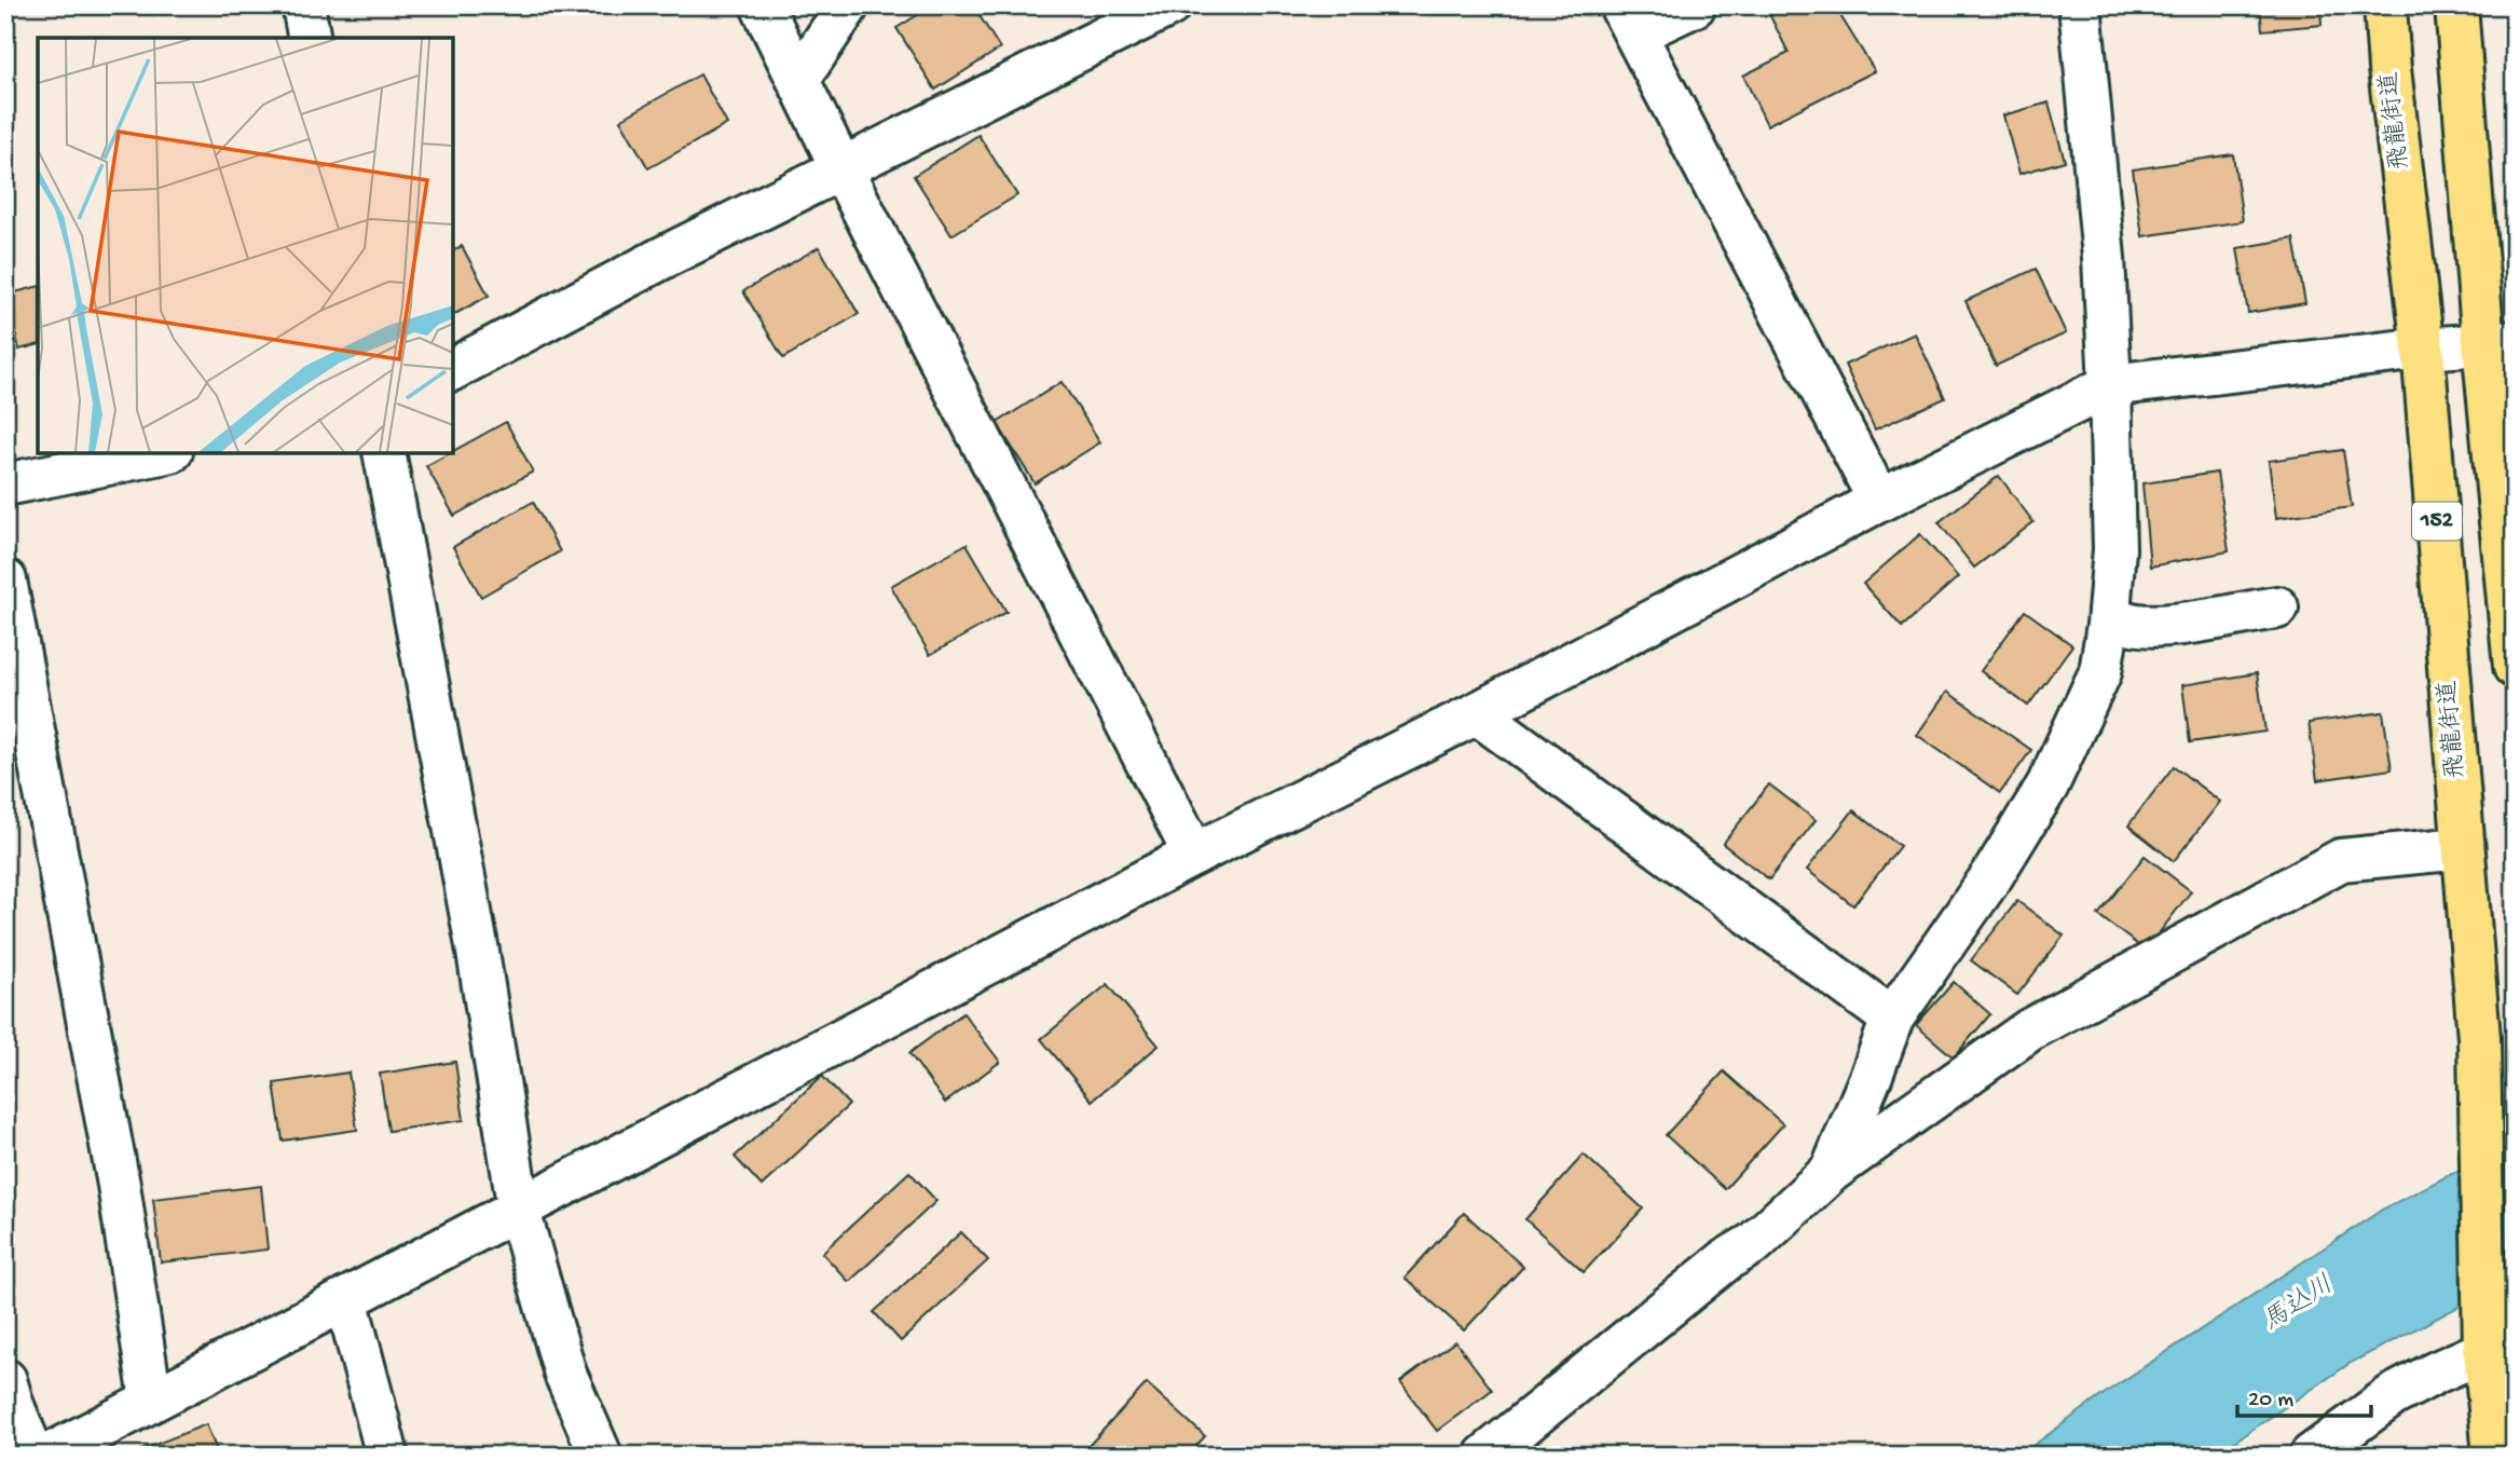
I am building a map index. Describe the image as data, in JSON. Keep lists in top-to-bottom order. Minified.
{"streets":{"highway":["飛龍街道","152"]},"water":["馬込川"],"scale_bar":"20 m"}
